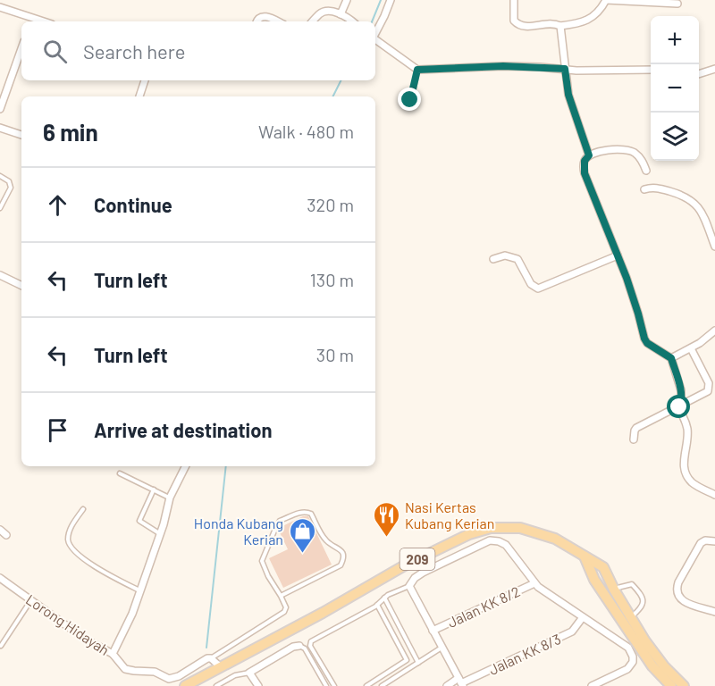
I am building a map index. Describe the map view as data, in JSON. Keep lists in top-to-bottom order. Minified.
{"streets":{"main road":["209"],"street":["Jalan KK 8/2","Lorong Hidayah","Jalan KK 8/3"]},"places":{"restaurant":["Nasi Kertas Kubang Kerian"],"shop":["Honda Kubang Kerian"]},"page":{"map_buttons":["+","−"],"search":"Search here","heading":["6 min","Walk · 480 m"],"list":[["Continue","320 m"],["Turn left","130 m"],["Turn left","30 m"],"Arrive at destination"]}}
